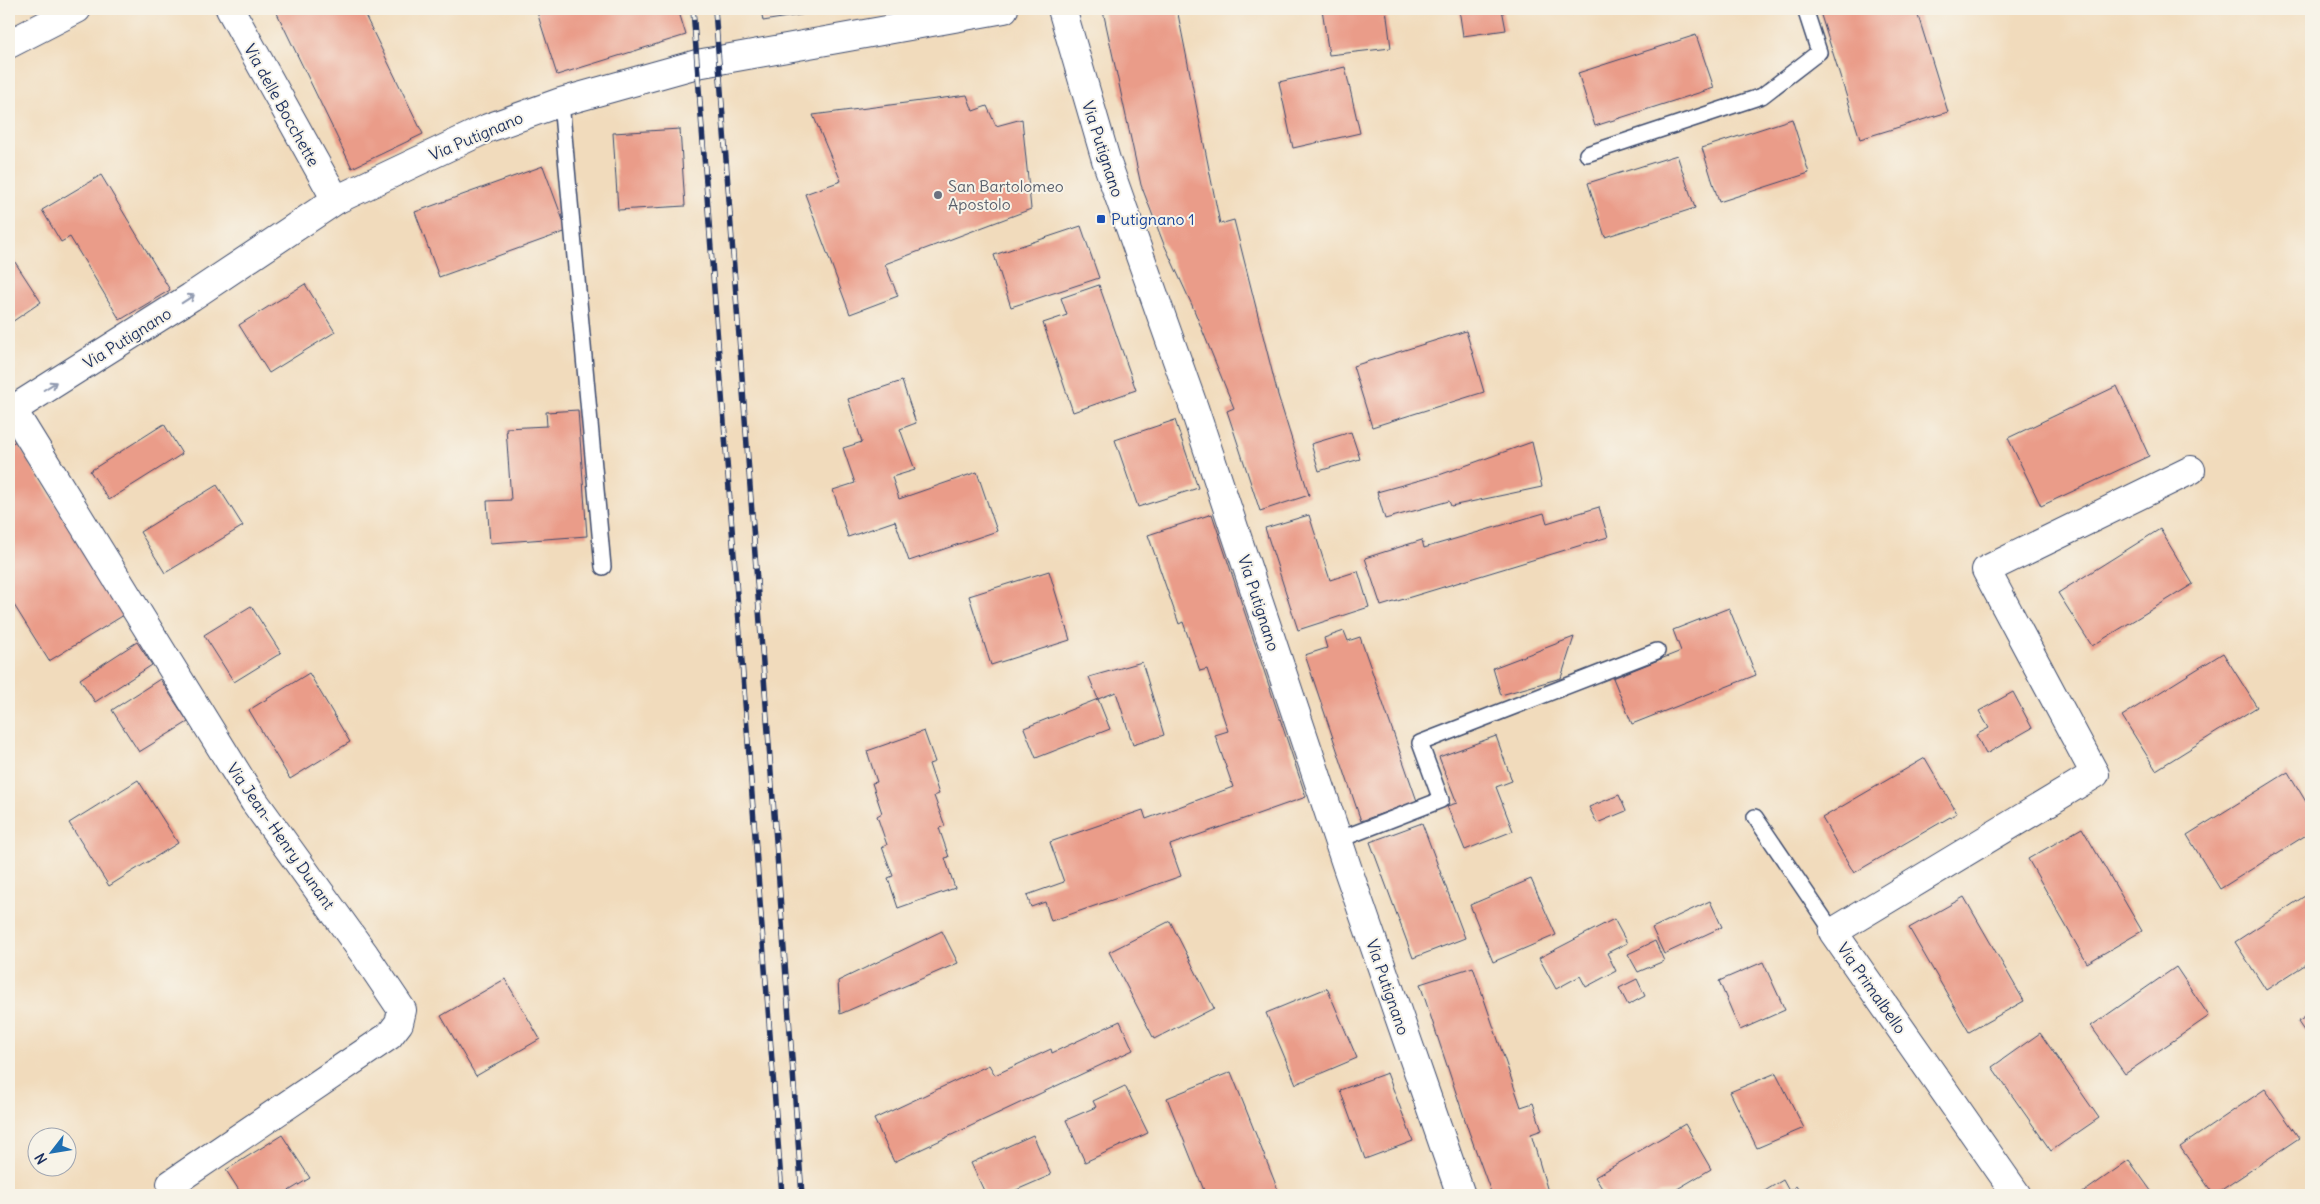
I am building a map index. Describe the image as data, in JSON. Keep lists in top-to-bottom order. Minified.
{"streets":{"street":["Via delle Bocchette","Via Putignano","Via Jean- Henry Dunant","Via Primalbello"]},"crossings":[["Via delle Bocchette","Via Putignano"],["Via Putignano","Via Jean- Henry Dunant"]],"places":{"other":["San Bartolomeo Apostolo"],"transit":["Putignano 1"]},"north":"bottom left"}
